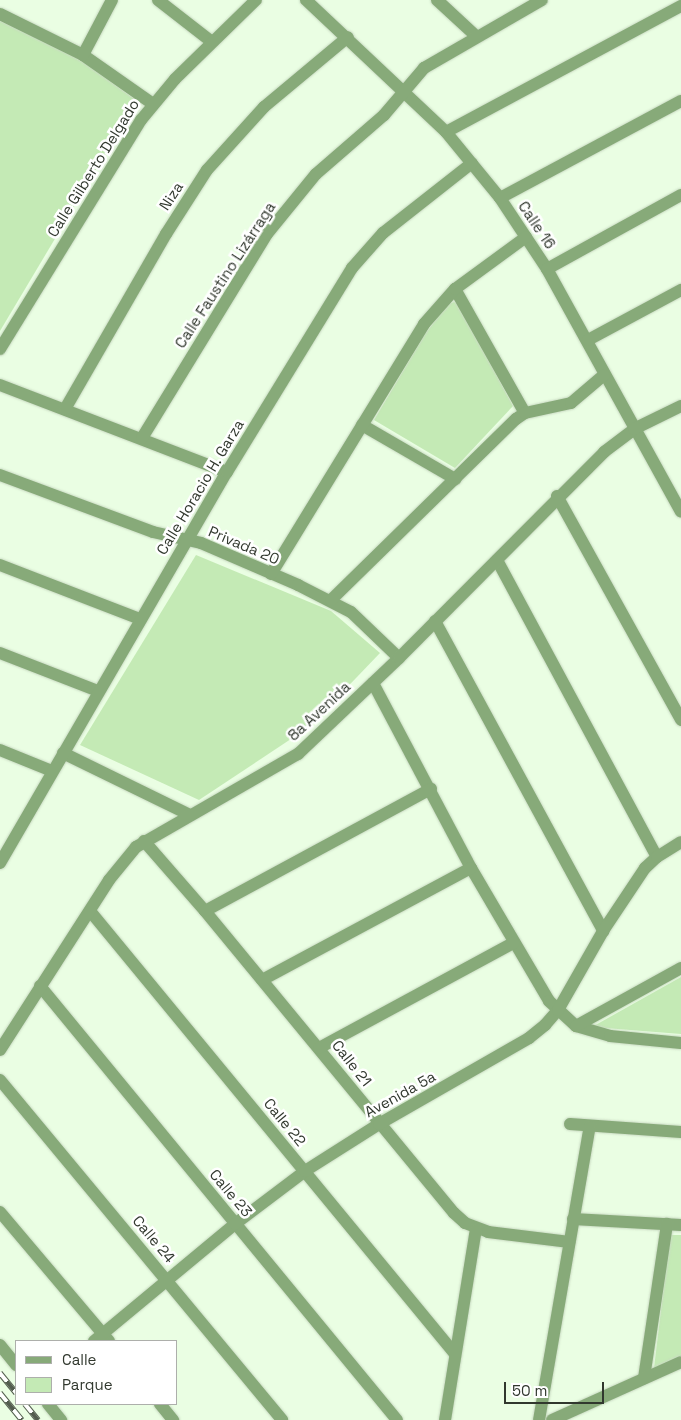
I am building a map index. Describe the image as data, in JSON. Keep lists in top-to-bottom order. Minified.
{"streets":{"street":["Calle Gilberto Delgado","Niza","Calle 16","Calle Faustino Lizárraga","Calle Horacio H. Garza","Privada 20","8a Avenida","Calle 21","Avenida 5a","Calle 22","Calle 23","Calle 24"]},"crossings":[["Niza","Calle 16"],["Calle 16","Calle Faustino Lizárraga"],["Calle 16","Calle Horacio H. Garza"],["Calle 16","8a Avenida"],["Calle Horacio H. Garza","Privada 20"],["Privada 20","8a Avenida"],["8a Avenida","Calle 21"],["8a Avenida","Calle 22"],["8a Avenida","Calle 23"],["Calle 21","Avenida 5a"],["Avenida 5a","Calle 22"],["Avenida 5a","Calle 23"],["Avenida 5a","Calle 24"]],"legend":["Calle","Parque"],"scale_bar":"50 m"}
